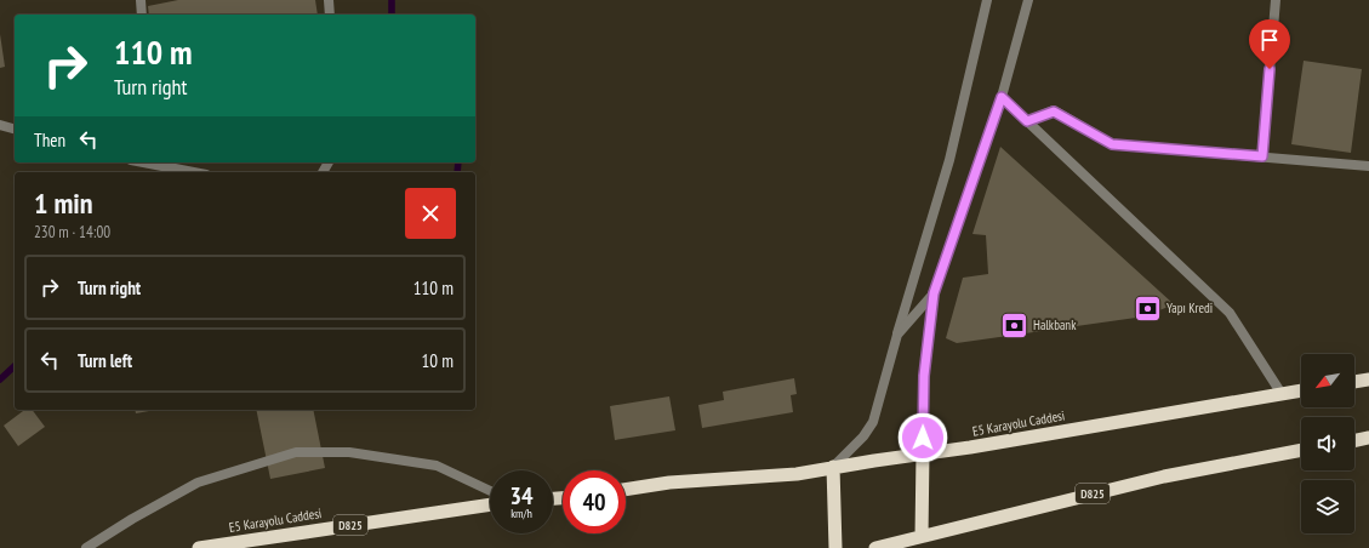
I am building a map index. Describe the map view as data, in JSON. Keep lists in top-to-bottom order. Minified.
{"streets":{"highway":["E5 Karayolu Caddesi","D825"]},"places":{"bank":["Yapı Kredi","Halkbank"]},"north":"bottom left","page":{"turn":["110 m","Turn right"],"then":"Then","heading":["1 min","230 m · 14:00"],"list":[{"name":"Turn right","value":"110 m"},{"name":"Turn left","value":"10 m"}],"speed":"34 km/h","limit":"40"}}
